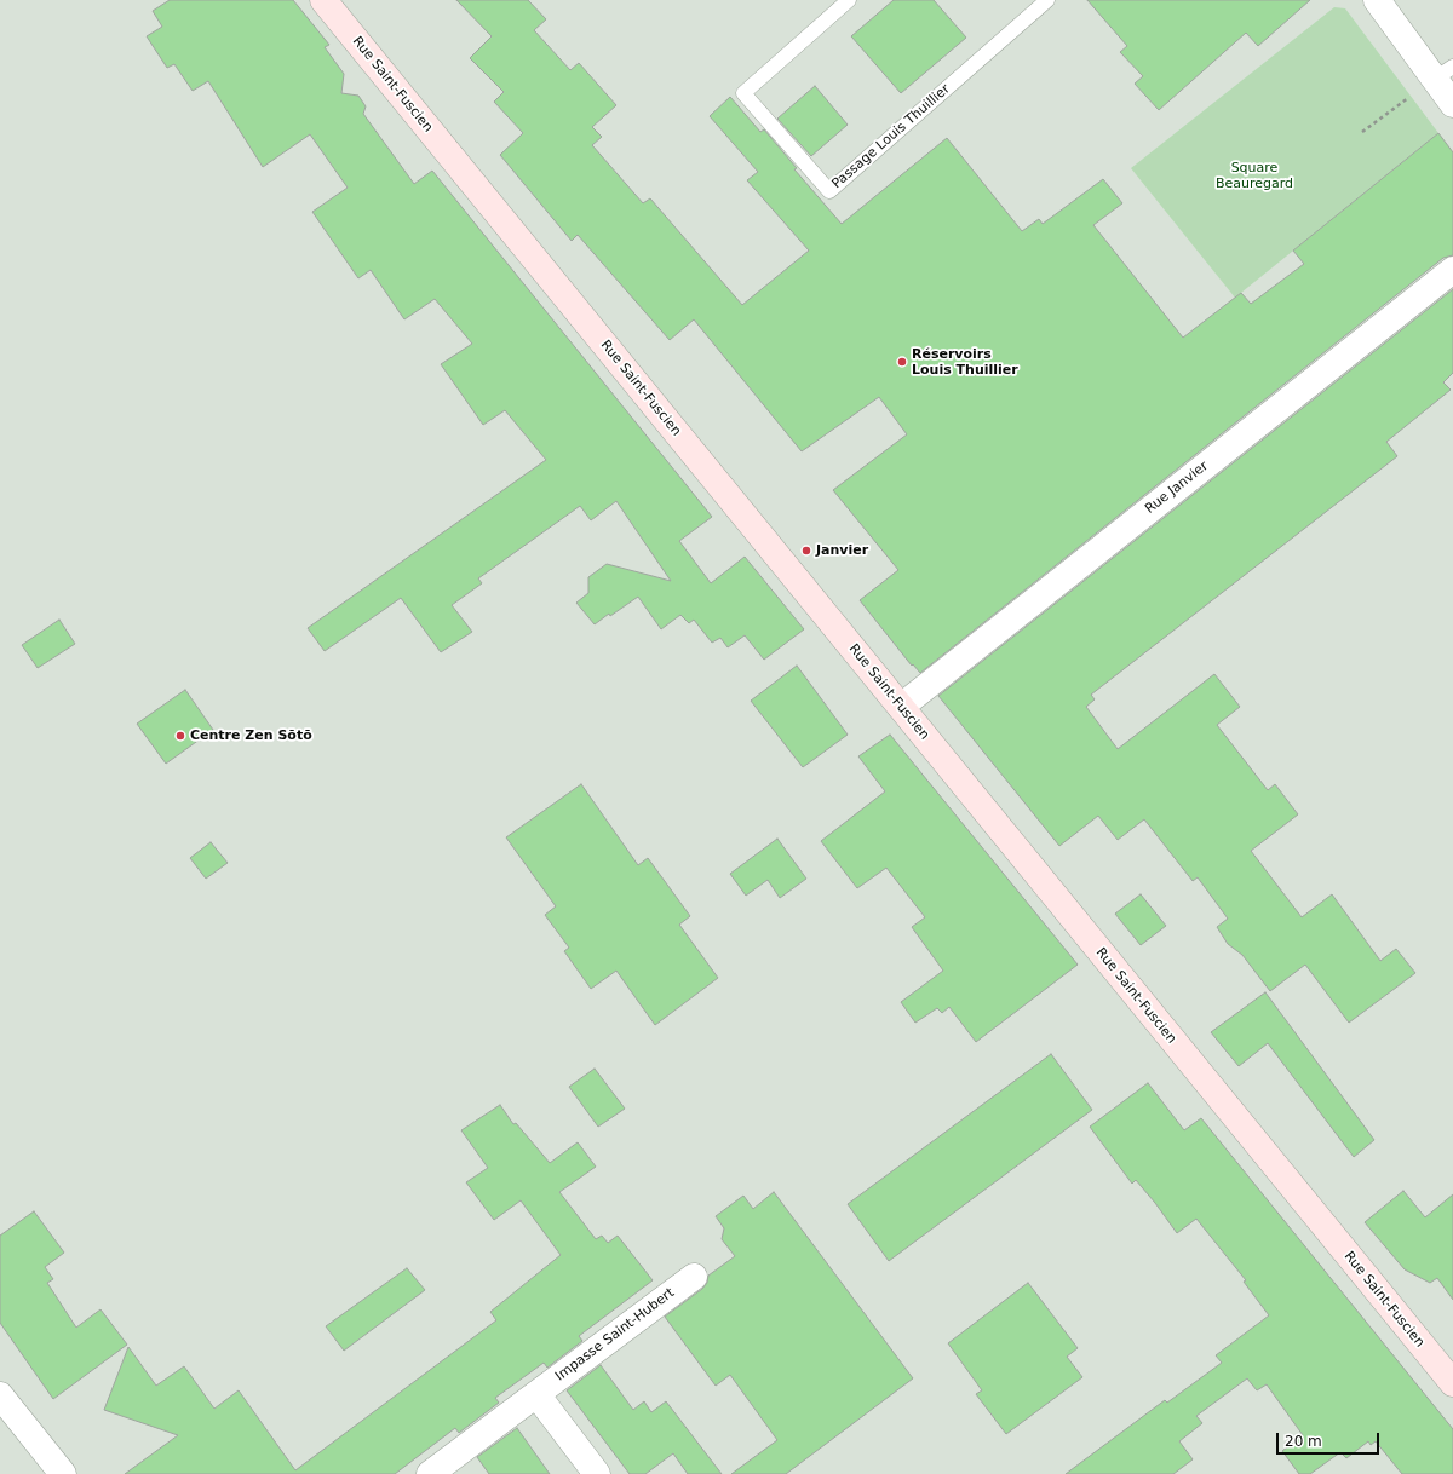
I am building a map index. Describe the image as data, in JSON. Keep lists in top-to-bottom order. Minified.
{"streets":{"main road":["Rue Saint-Fuscien"],"street":["Rue Janvier","Impasse Saint-Hubert"],"lane":["Passage Louis Thuillier"]},"crossings":[["Rue Saint-Fuscien","Rue Janvier"]],"parks":["Square Beauregard"],"places":["Réservoirs Louis Thuillier","Janvier","Centre Zen Sōtō"],"scale_bar":"20 m"}
